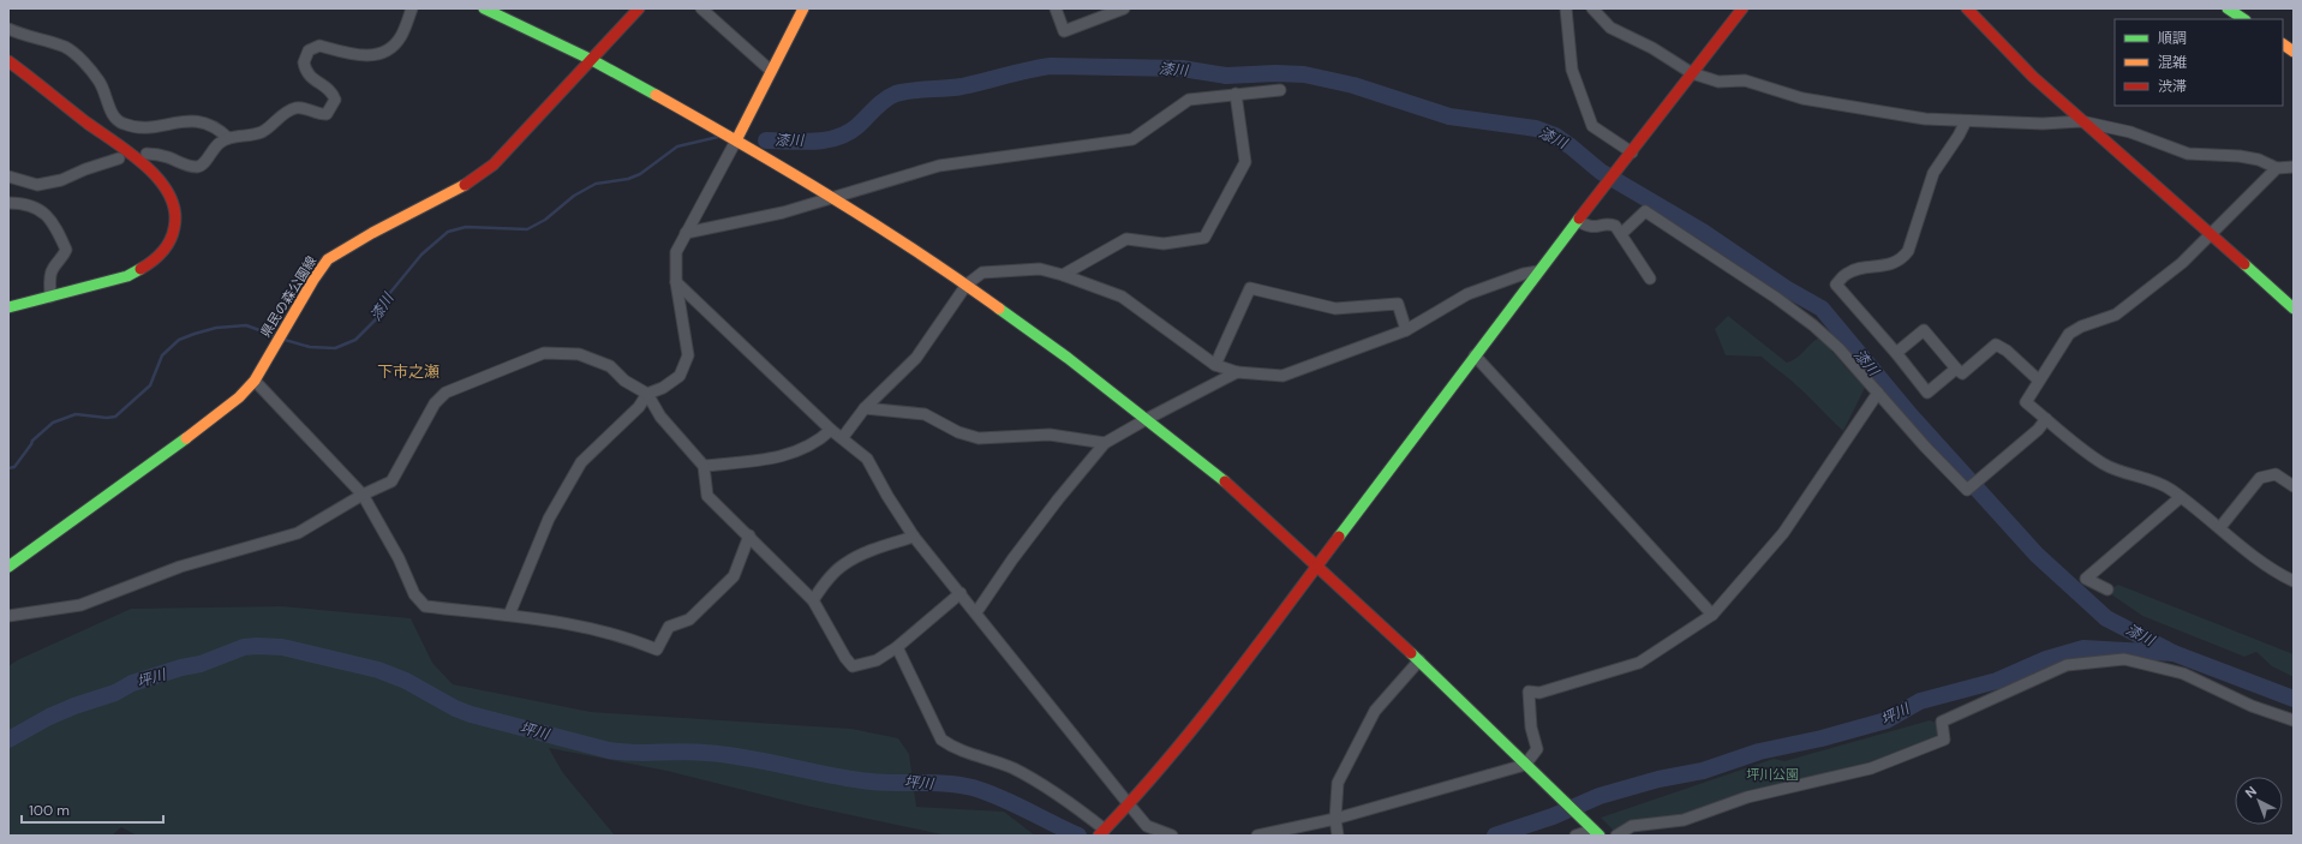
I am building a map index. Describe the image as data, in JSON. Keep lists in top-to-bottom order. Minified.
{"streets":{"street":["県民の森公園線"]},"districts":["下市之瀬"],"water":["漆川","坪川"],"parks":["坪川公園"],"legend":["順調","混雑","渋滞"],"scale_bar":"100 m","north":"top left"}
